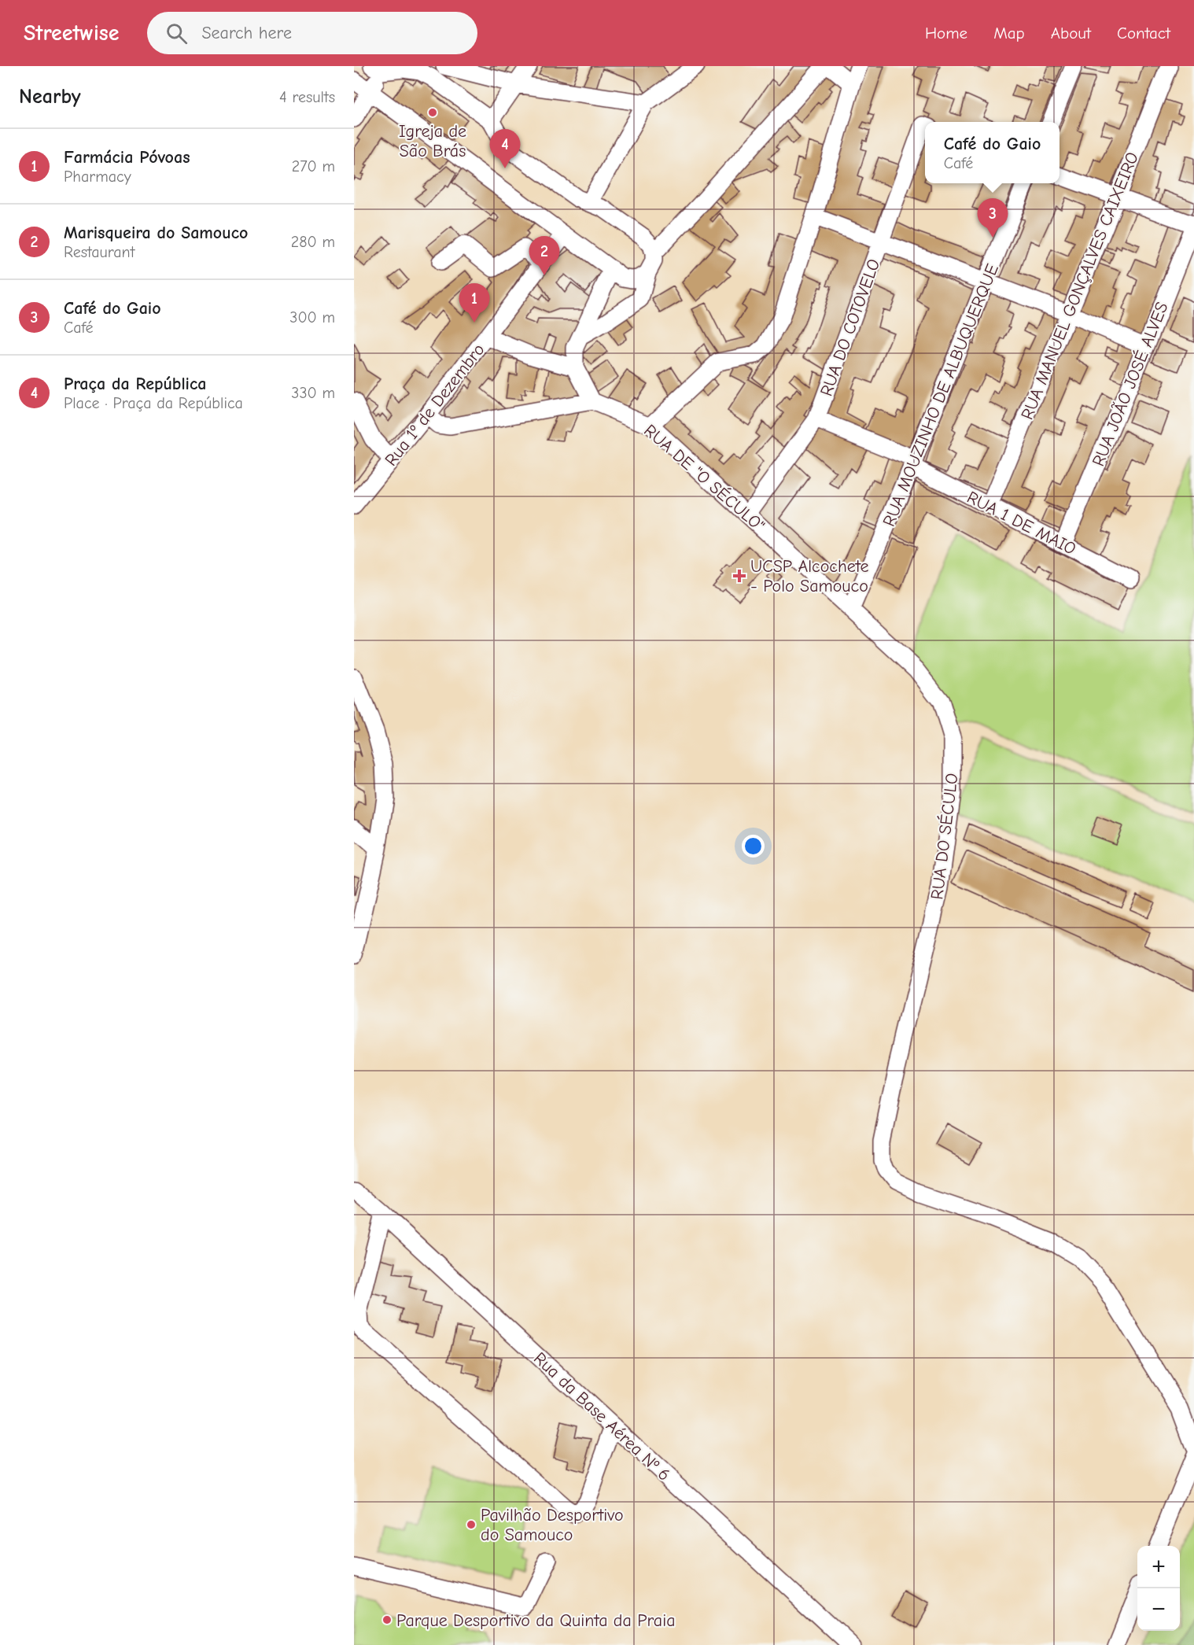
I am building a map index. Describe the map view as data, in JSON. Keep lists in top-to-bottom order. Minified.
{"streets":{"street":["RUA MANUEL GONÇALVES CAIXEIRO","RUA DO COTOVELO","RUA JOÃO JOSÉ ALVES","RUA MOUZINHO DE ALBUQUERQUE","Rua 1º de Dezembro","RUA DE \"O SÉCULO\"","RUA 1 DE MAIO","RUA DO SÉCULO","Rua da Base Aérea Nº 6"]},"crossings":[["RUA MANUEL GONÇALVES CAIXEIRO","RUA 1 DE MAIO"],["RUA DO COTOVELO","RUA DE \"O SÉCULO\""],["RUA DO COTOVELO","RUA 1 DE MAIO"],["RUA JOÃO JOSÉ ALVES","RUA 1 DE MAIO"],["RUA MOUZINHO DE ALBUQUERQUE","RUA DE \"O SÉCULO\""],["RUA MOUZINHO DE ALBUQUERQUE","RUA 1 DE MAIO"],["RUA MOUZINHO DE ALBUQUERQUE","RUA DO SÉCULO"],["RUA DE \"O SÉCULO\"","RUA DO SÉCULO"]],"places":{"other":["Igreja de São Brás","Pavilhão Desportivo do Samouco","Parque Desportivo da Quinta da Praia"],"health":["UCSP Alcochete - Polo Samouco"]},"page":{"header":"Streetwise","search":"Search here","nav":["Home","Map","About","Contact"],"heading":["Nearby","4 results"],"popup":["Café do Gaio","Café"],"list":[{"mark":"1","name":"Farmácia Póvoas","note":"Pharmacy","value":"270 m"},{"mark":"2","name":"Marisqueira do Samouco","note":"Restaurant","value":"280 m"},{"mark":"3","name":"Café do Gaio","note":"Café","value":"300 m"},{"mark":"4","name":"Praça da República","note":"Place · Praça da República","value":"330 m"}],"pins":["4","3","2","1"],"map_buttons":["+","−"]}}
